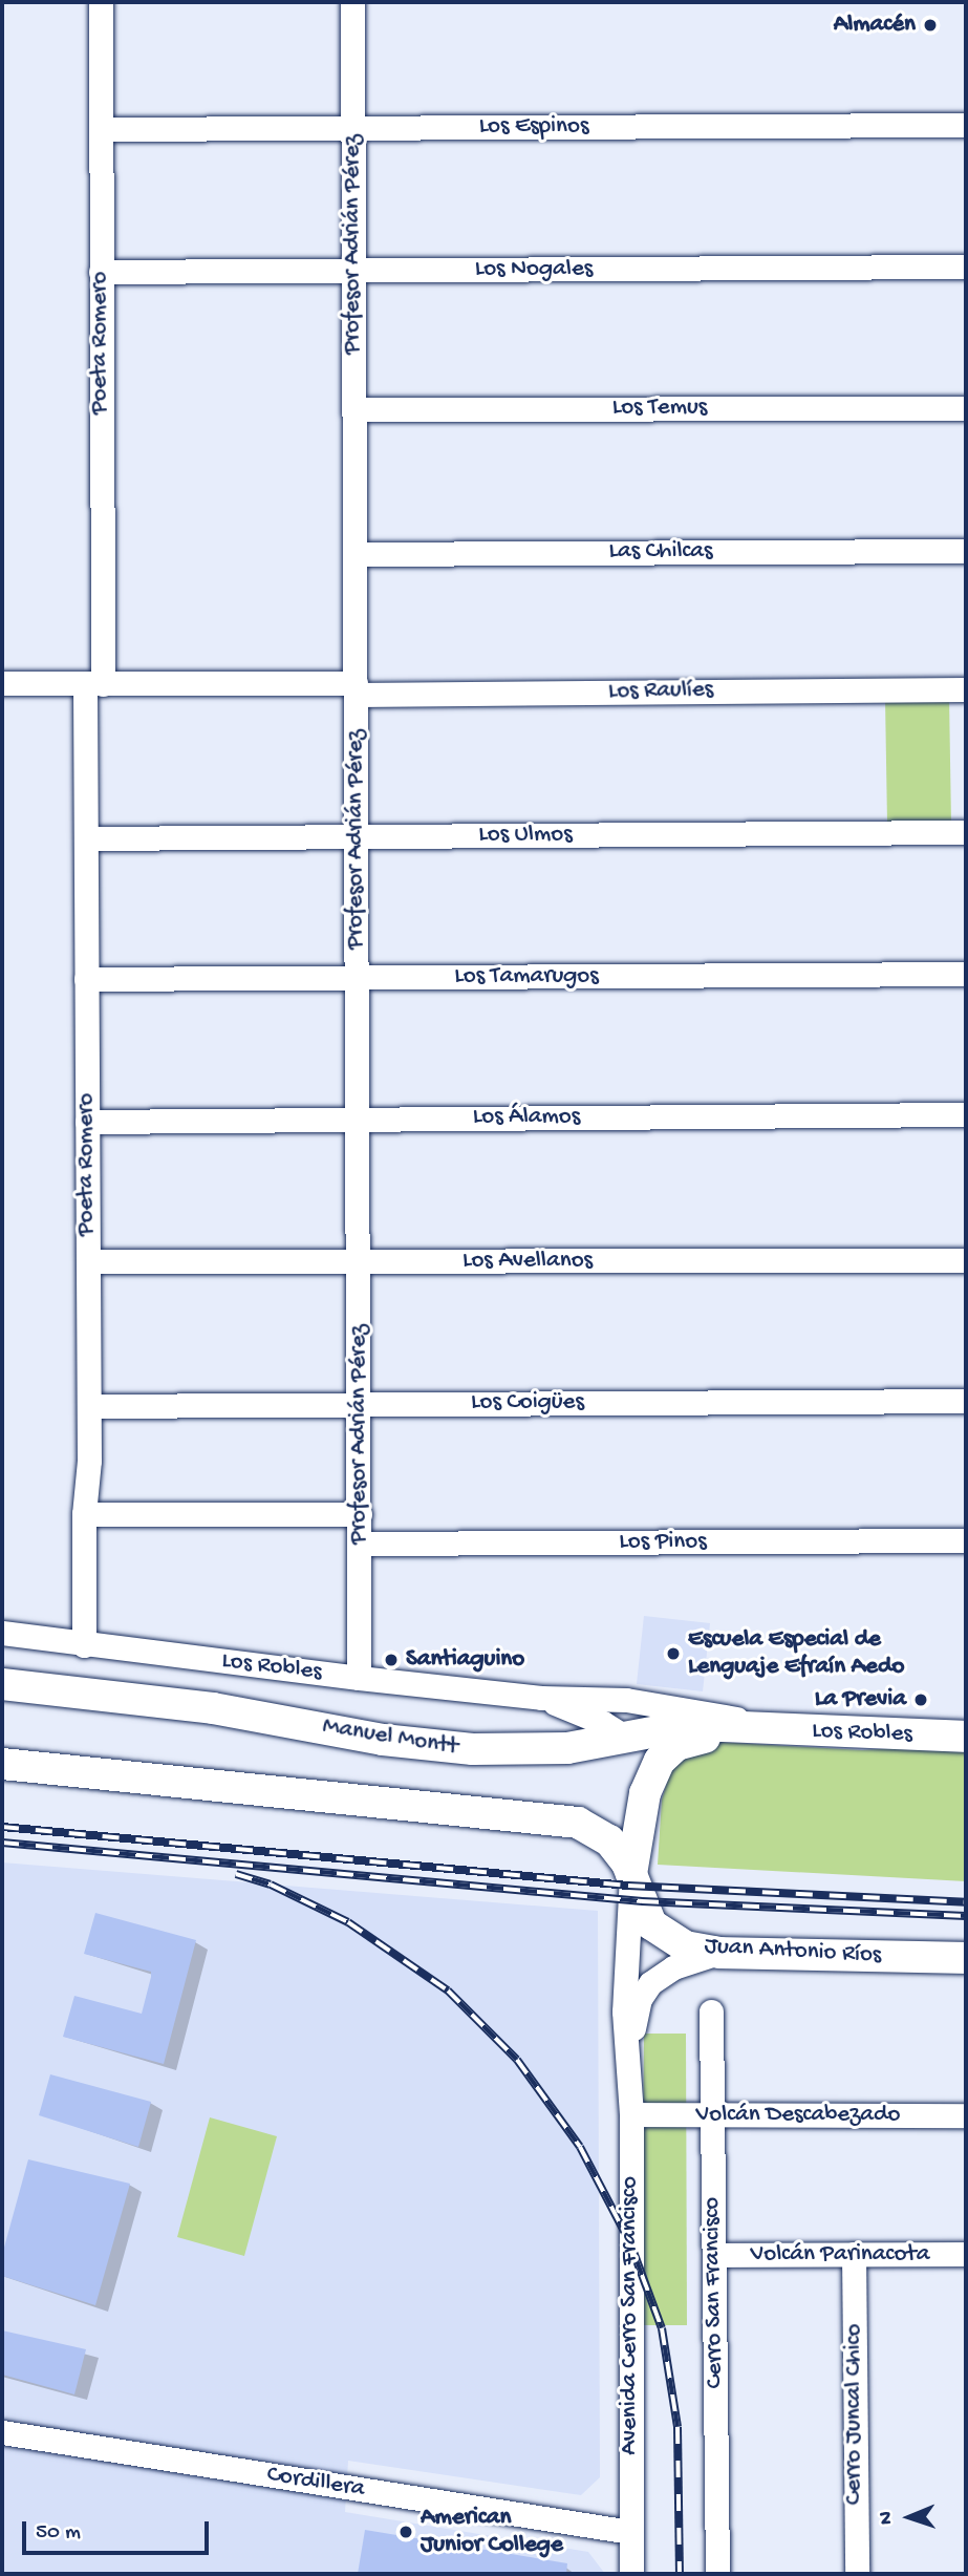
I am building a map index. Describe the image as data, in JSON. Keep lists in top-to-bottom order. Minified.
{"streets":{"main road":["Los Robles","Manuel Montt","Juan Antonio Ríos"],"street":["Los Espinos","Profesor Adrián Pérez","Los Nogales","Poeta Romero","Los Temus","Las Chilcas","Los Raulíes","Los Ulmos","Los Tamarugos","Los Álamos","Los Avellanos","Los Coigües","Los Pinos","Volcán Descabezado","Volcán Parinacota","Cerro San Francisco","Avenida Cerro San Francisco","Cerro Juncal Chico","Cordillera"]},"crossings":[["Los Espinos","Profesor Adrián Pérez"],["Los Espinos","Poeta Romero"],["Profesor Adrián Pérez","Los Nogales"],["Profesor Adrián Pérez","Los Temus"],["Profesor Adrián Pérez","Las Chilcas"],["Profesor Adrián Pérez","Los Raulíes"],["Profesor Adrián Pérez","Los Ulmos"],["Profesor Adrián Pérez","Los Tamarugos"],["Profesor Adrián Pérez","Los Álamos"],["Profesor Adrián Pérez","Los Avellanos"],["Profesor Adrián Pérez","Los Coigües"],["Profesor Adrián Pérez","Los Pinos"],["Profesor Adrián Pérez","Los Robles"],["Los Nogales","Poeta Romero"],["Poeta Romero","Los Raulíes"],["Poeta Romero","Los Ulmos"],["Poeta Romero","Los Tamarugos"],["Poeta Romero","Los Álamos"],["Poeta Romero","Los Avellanos"],["Poeta Romero","Los Coigües"],["Poeta Romero","Los Robles"],["Los Robles","Manuel Montt"],["Volcán Descabezado","Cerro San Francisco"],["Volcán Descabezado","Avenida Cerro San Francisco"],["Volcán Parinacota","Cerro San Francisco"],["Volcán Parinacota","Cerro Juncal Chico"],["Avenida Cerro San Francisco","Cordillera"]],"places":["Almacén","Escuela Especial de Lenguaje Efraín Aedo","Santiaguino","La Previa","American Junior College"],"scale_bar":"50 m","north":"left"}
